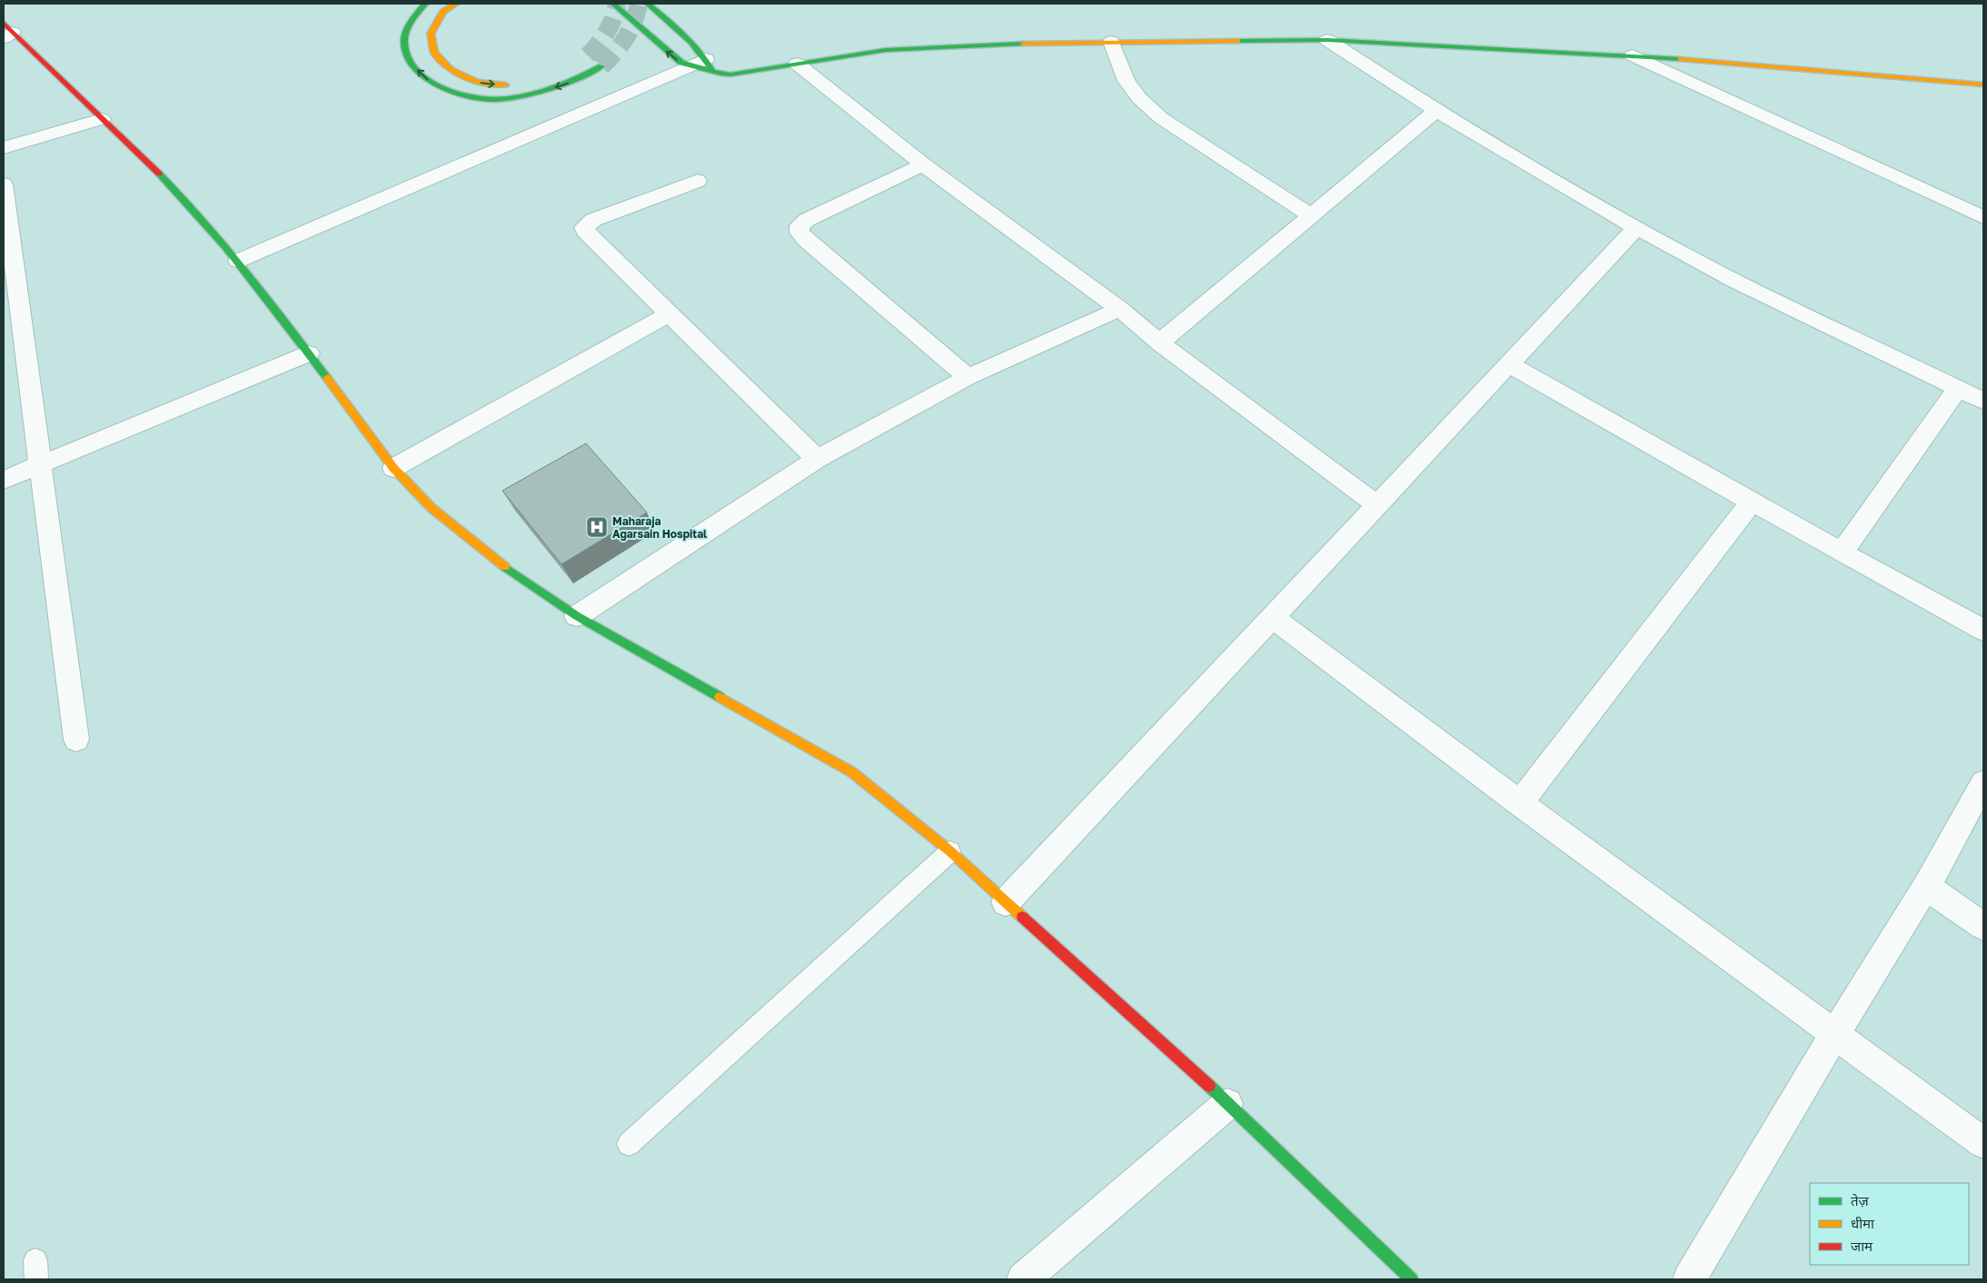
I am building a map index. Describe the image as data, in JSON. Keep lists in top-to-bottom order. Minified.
{"places":{"hospital":["Maharaja Agarsain Hospital"]},"legend":["तेज़","धीमा","जाम"]}
